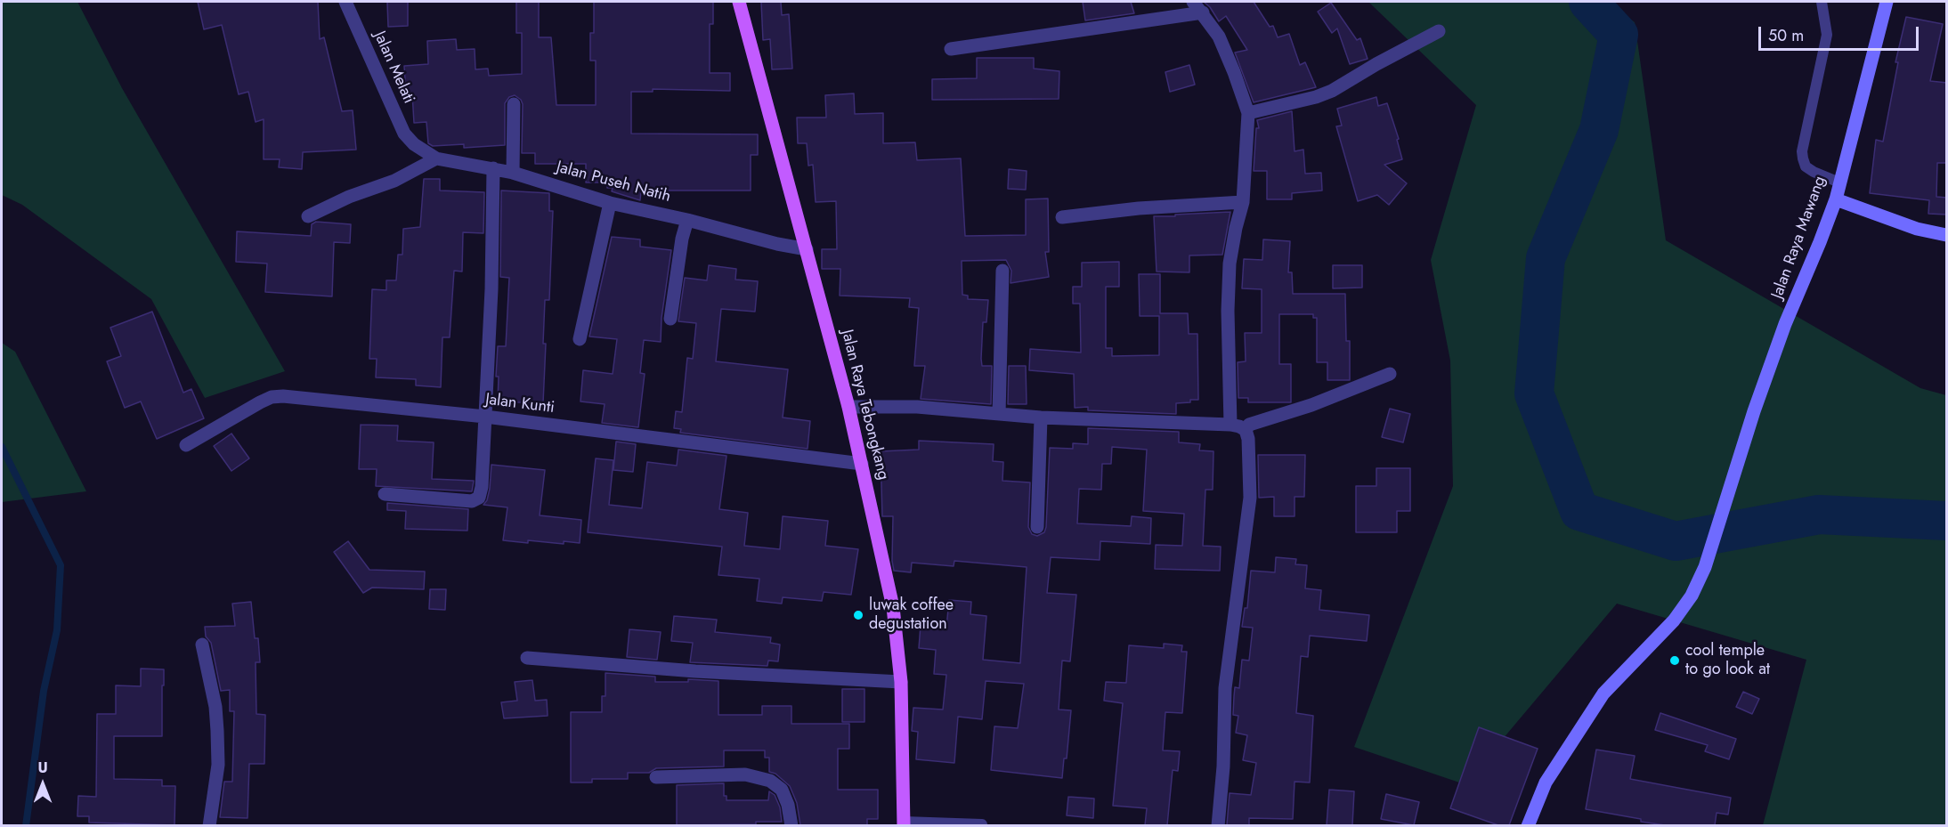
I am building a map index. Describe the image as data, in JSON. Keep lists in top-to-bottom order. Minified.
{"streets":{"main road":["Jalan Raya Mawang","Jalan Raya Tebongkang"],"street":["Jalan Melati","Jalan Puseh Natih","Jalan Kunti"]},"crossings":[["Jalan Melati","Jalan Puseh Natih"],["Jalan Puseh Natih","Jalan Raya Tebongkang"],["Jalan Kunti","Jalan Raya Tebongkang"]],"places":["luwak coffee degustation","cool temple to go look at"],"scale_bar":"50 m","north":"top"}
